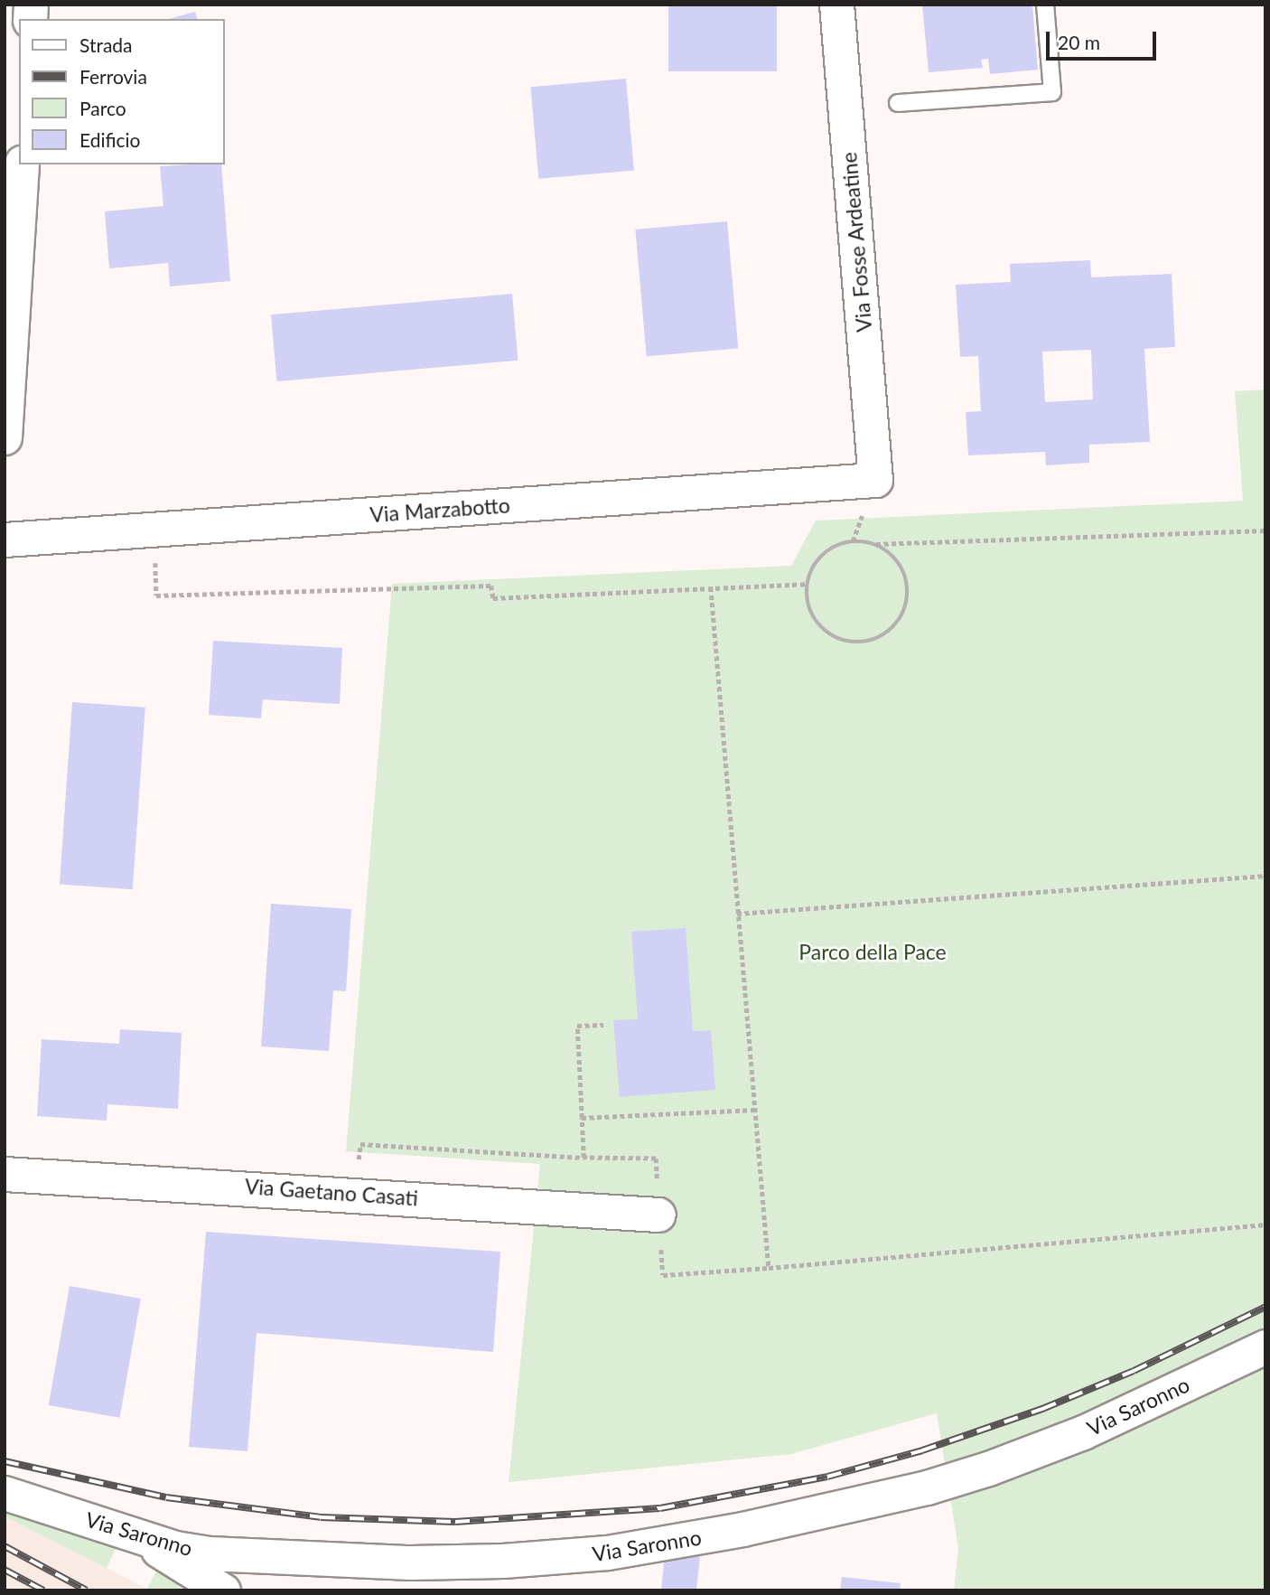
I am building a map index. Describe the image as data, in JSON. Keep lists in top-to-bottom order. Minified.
{"streets":{"street":["Via Fosse Ardeatine","Via Marzabotto","Via Gaetano Casati","Via Saronno"]},"crossings":[["Via Fosse Ardeatine","Via Marzabotto"]],"parks":["Parco della Pace"],"legend":["Strada","Ferrovia","Parco","Edificio"],"scale_bar":"20 m"}
